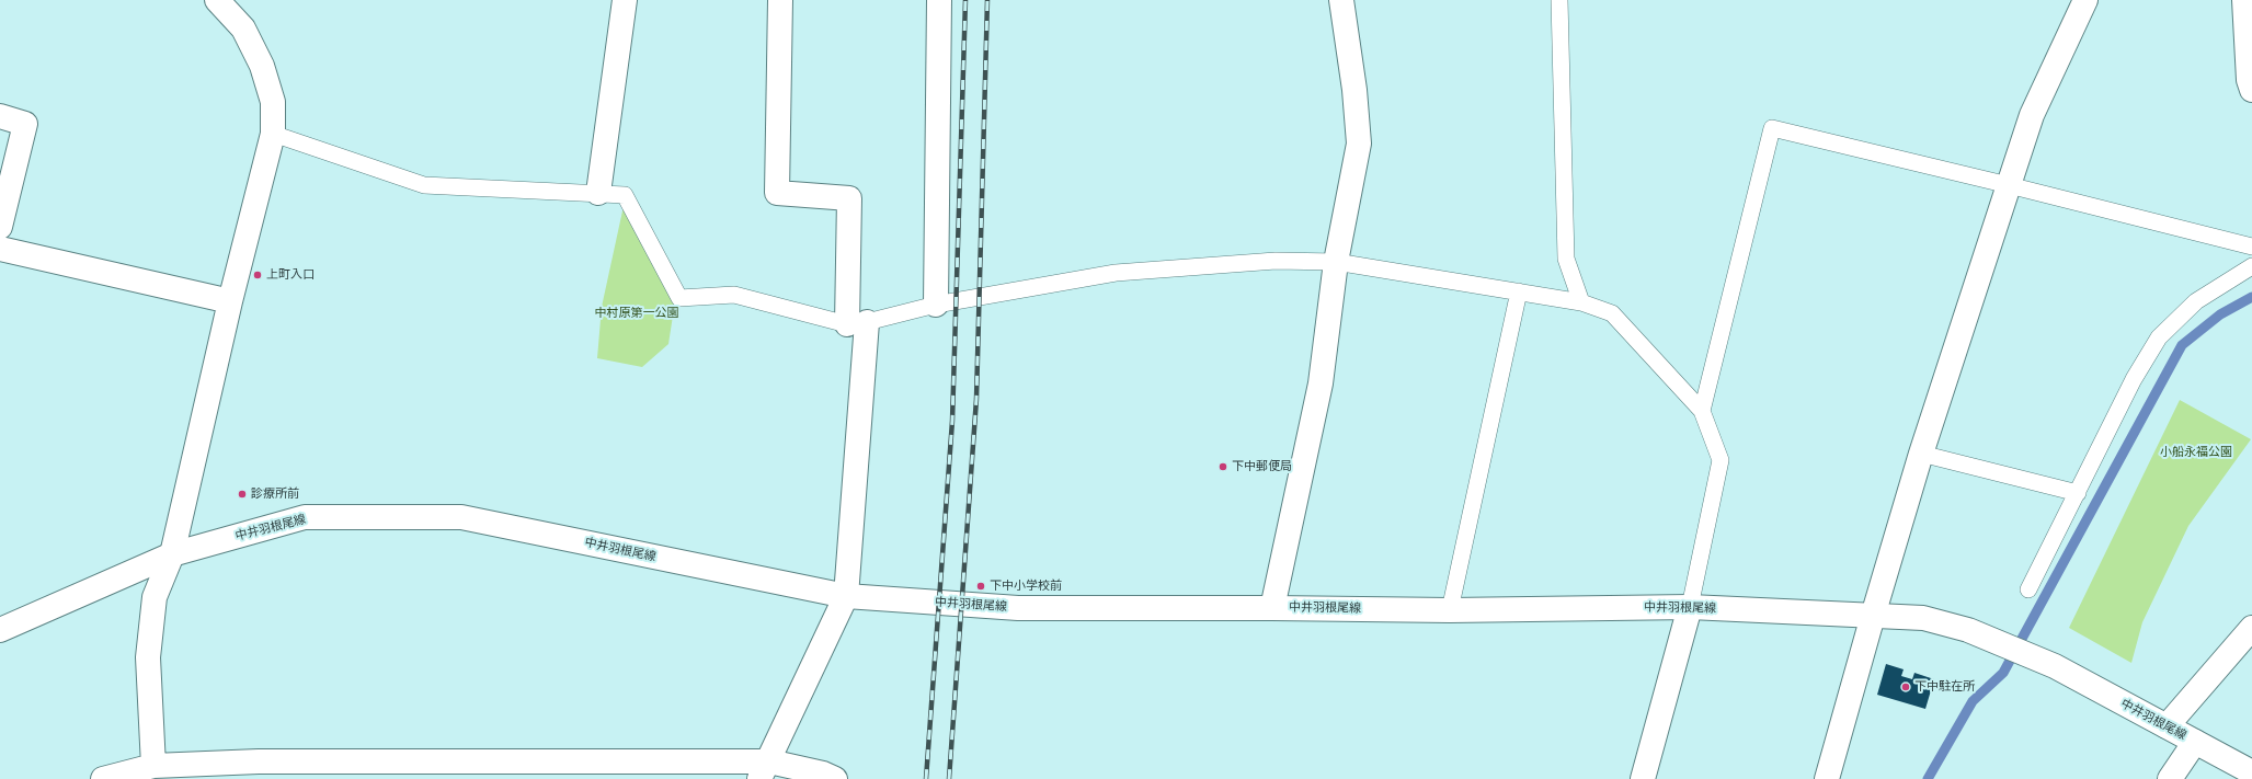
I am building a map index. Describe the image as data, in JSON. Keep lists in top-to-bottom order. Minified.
{"streets":{"street":["中井羽根尾線"]},"parks":["中村原第一公園","小船永福公園"],"places":["上町入口","下中郵便局","診療所前","下中小学校前","下中駐在所"]}
